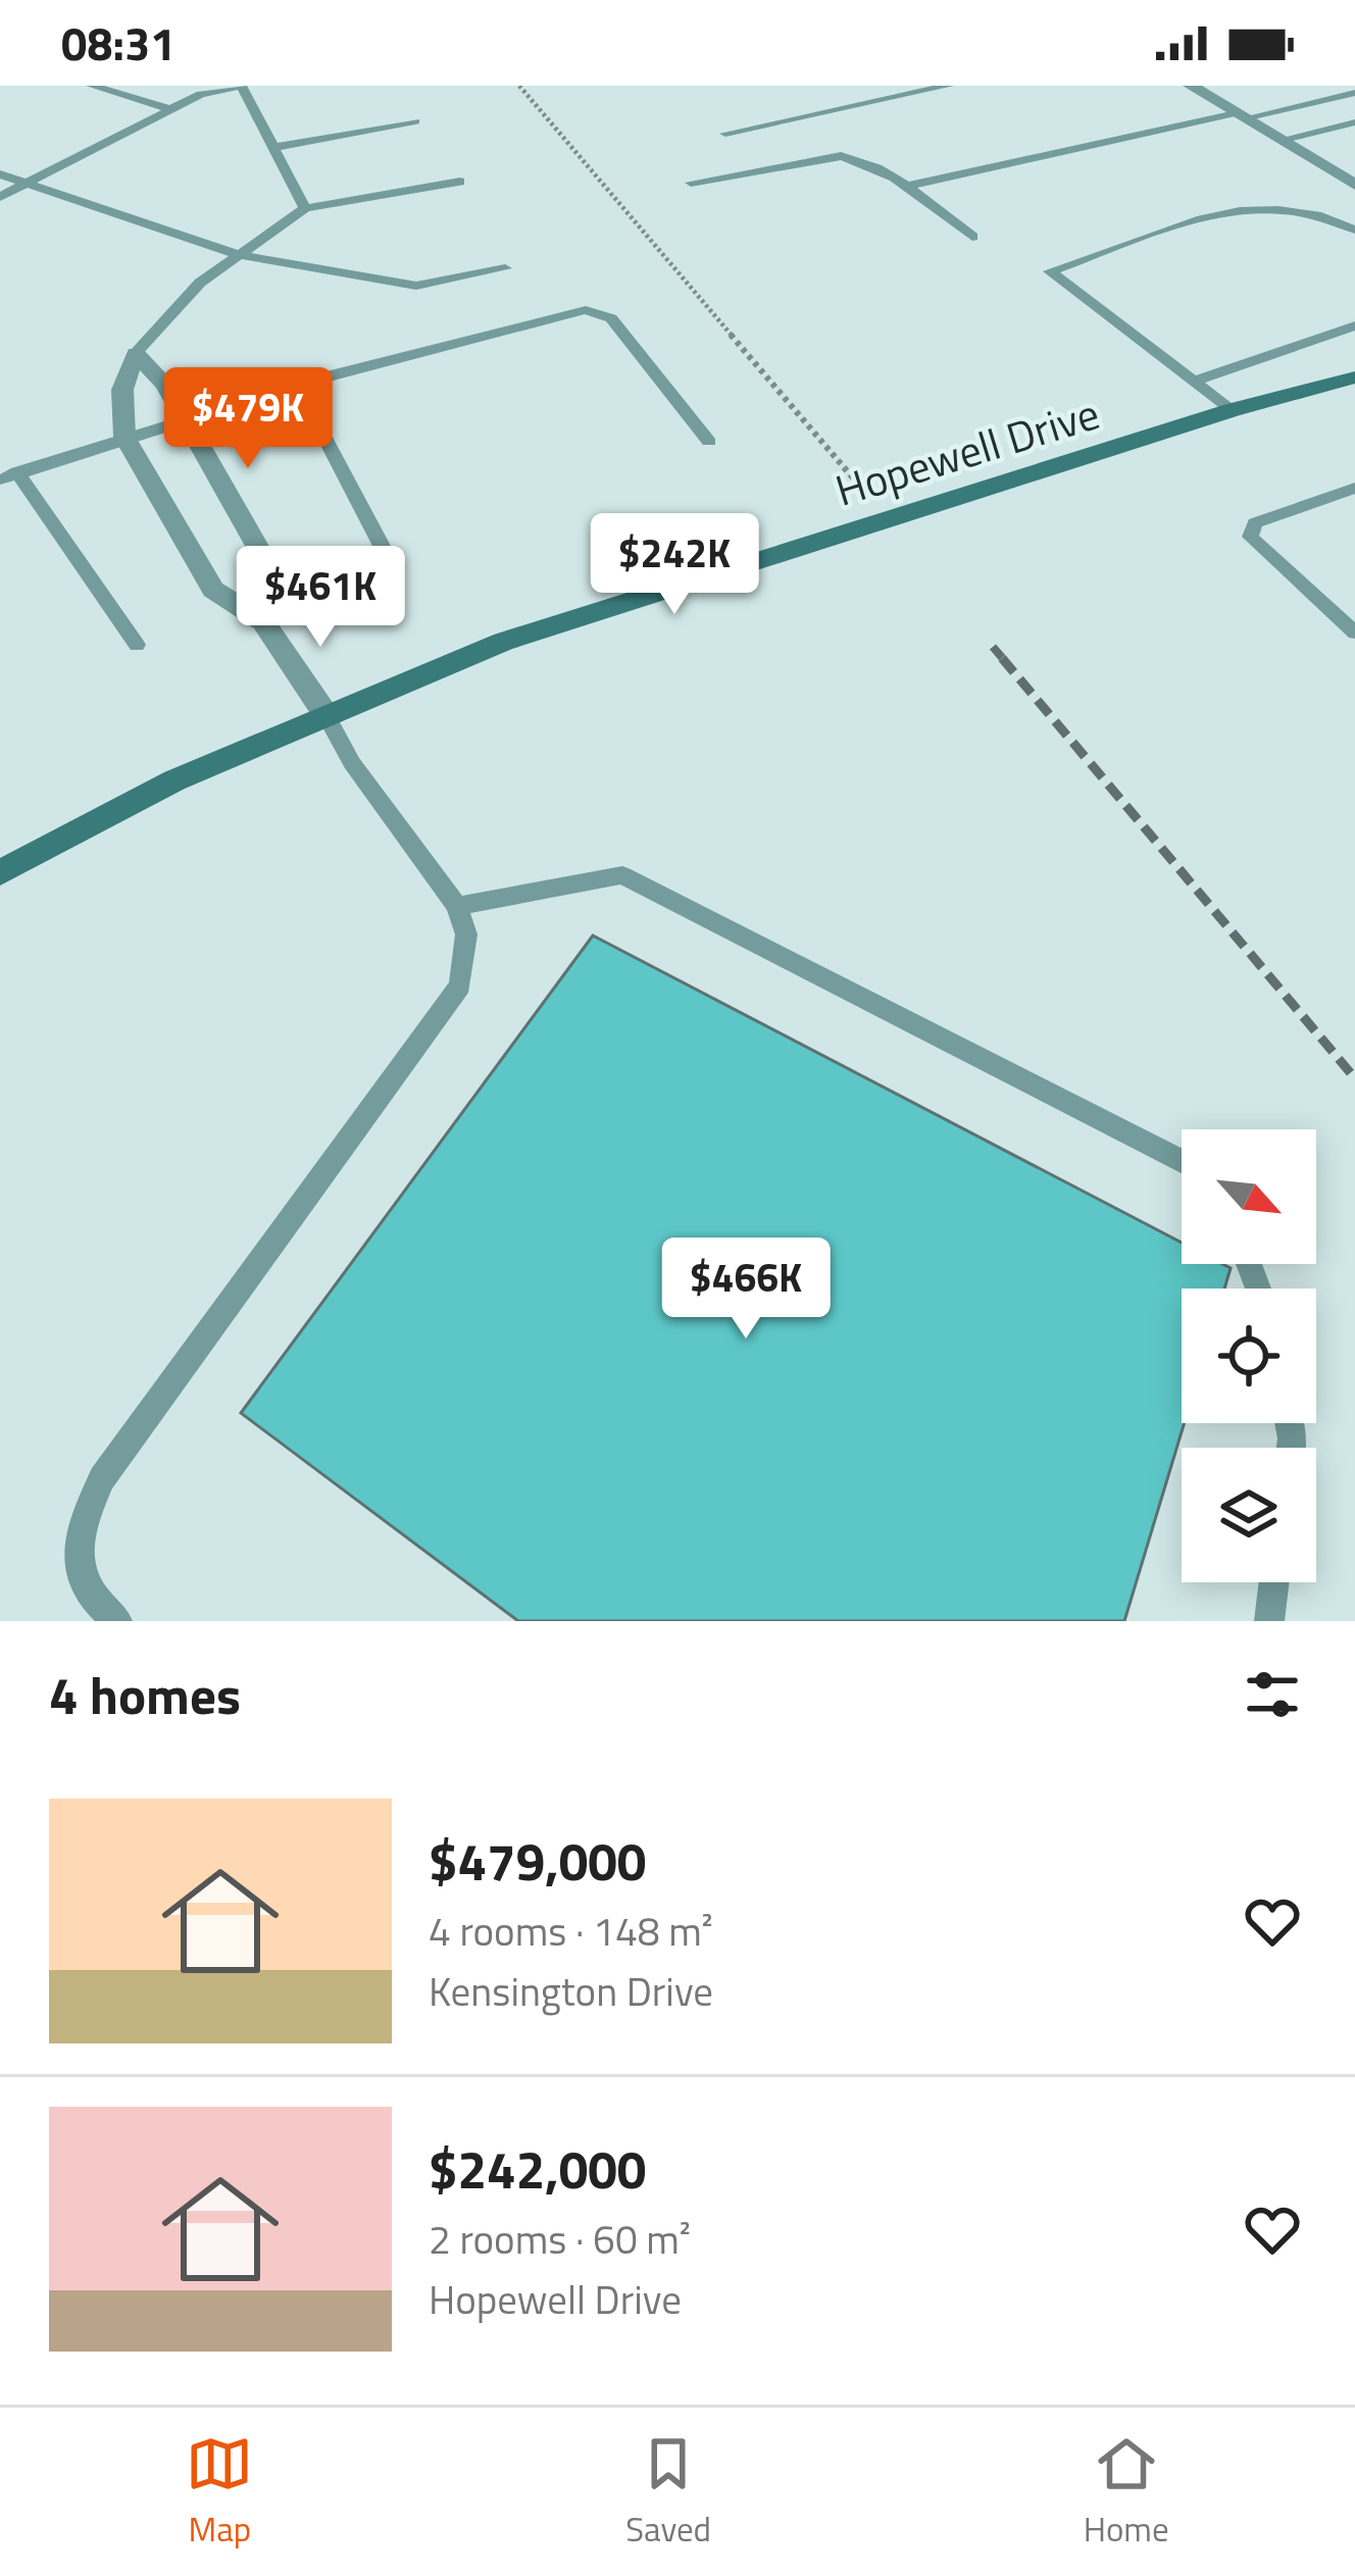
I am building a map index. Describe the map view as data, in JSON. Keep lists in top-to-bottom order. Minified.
{"streets":{"main road":["Hopewell Drive"]},"north":"bottom right","page":{"status":"08:31","price":["$479K","$242K","$461K","$466K"],"heading":"4 homes","list":[{"name":"$479,000","note":"4 rooms · 148 m² · Kensington Drive"},{"name":"$242,000","note":"2 rooms · 60 m² · Hopewell Drive"}],"tabs":["Map","Saved","Home"]}}
